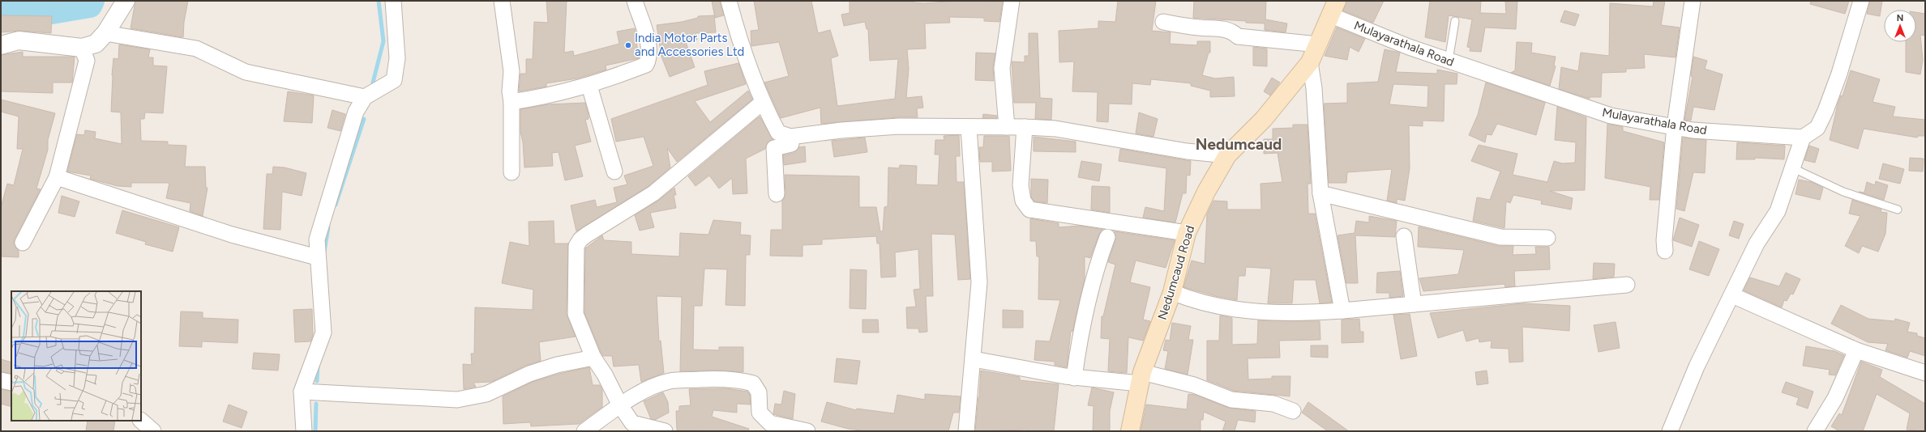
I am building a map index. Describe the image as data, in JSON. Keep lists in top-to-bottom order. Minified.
{"streets":{"main road":["Nedumcaud Road"],"street":["Mulayarathala Road"]},"crossings":[["Mulayarathala Road","Nedumcaud Road"]],"districts":["Nedumcaud"],"places":["India Motor Parts and Accessories Ltd"],"north":"top"}
